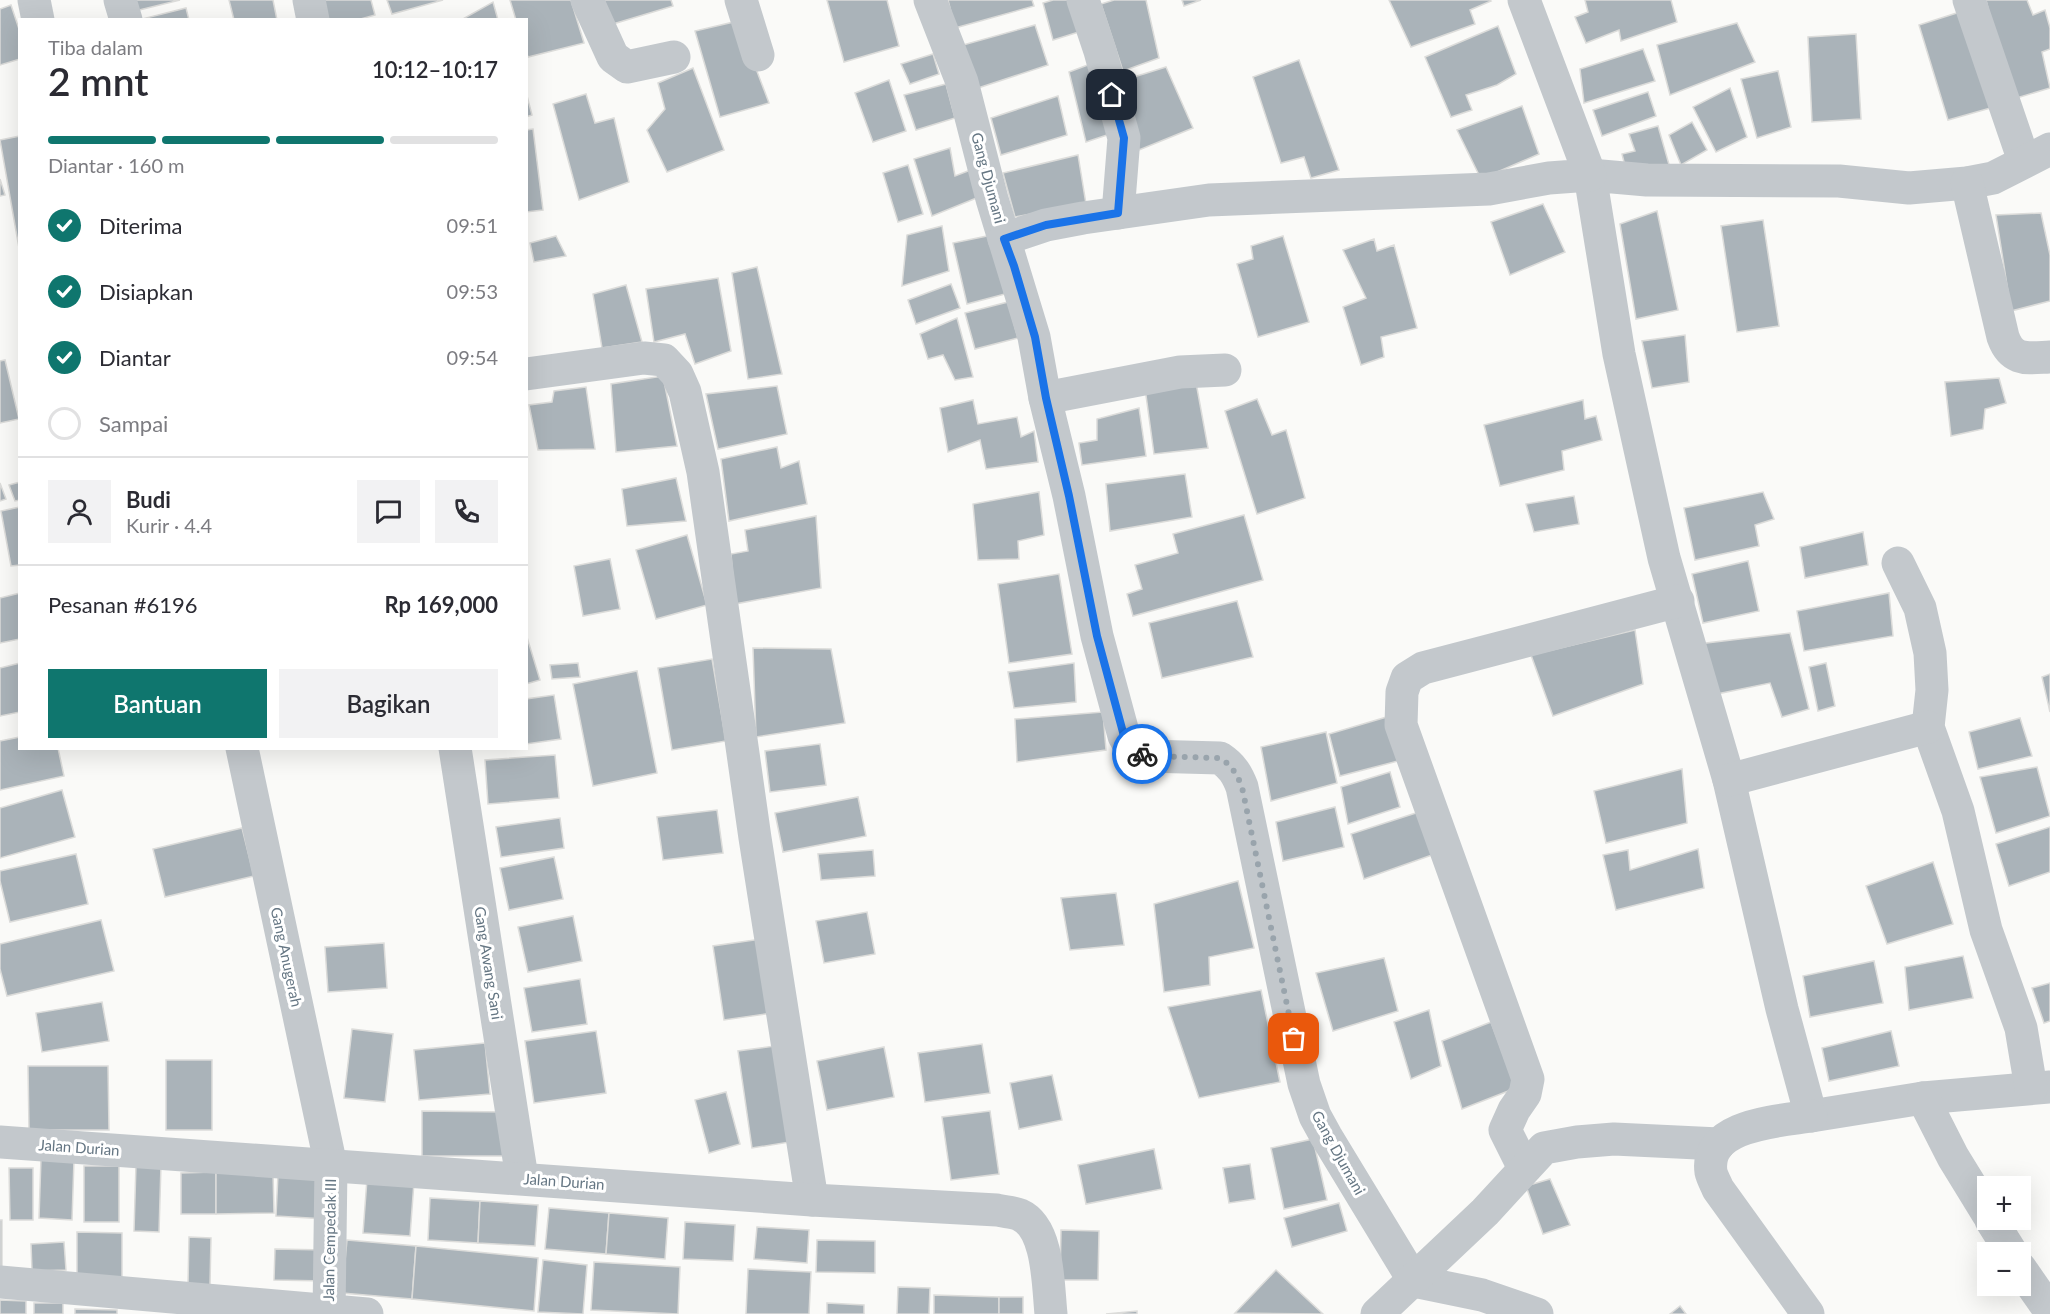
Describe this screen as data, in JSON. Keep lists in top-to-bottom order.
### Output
{
  "streets": {
    "street": [
      "Gang Djumani",
      "Gang Anugerah",
      "Gang Awang Sani",
      "Jalan Durian",
      "Jalan Cempedak III"
    ]
  },
  "crossings": [
    ["Gang Anugerah", "Jalan Durian"],
    ["Gang Anugerah", "Jalan Cempedak III"],
    ["Gang Awang Sani", "Jalan Durian"],
    ["Jalan Durian", "Jalan Cempedak III"]
  ],
  "page": {
    "heading": ["2 mnt", "Tiba dalam", "10:12–10:17"],
    "panel": [
      "Budi",
      "Kurir · 4.4",
      "Pesanan #6196",
      "Rp 169,000"
    ],
    "bar": "Diantar · 160 m",
    "list": [
      ["Diterima", "09:51"],
      ["Disiapkan", "09:53"],
      ["Diantar", "09:54"],
      "Sampai"
    ],
    "buttons": ["Bantuan", "Bagikan"],
    "map_buttons": ["+", "−"]
  }
}
